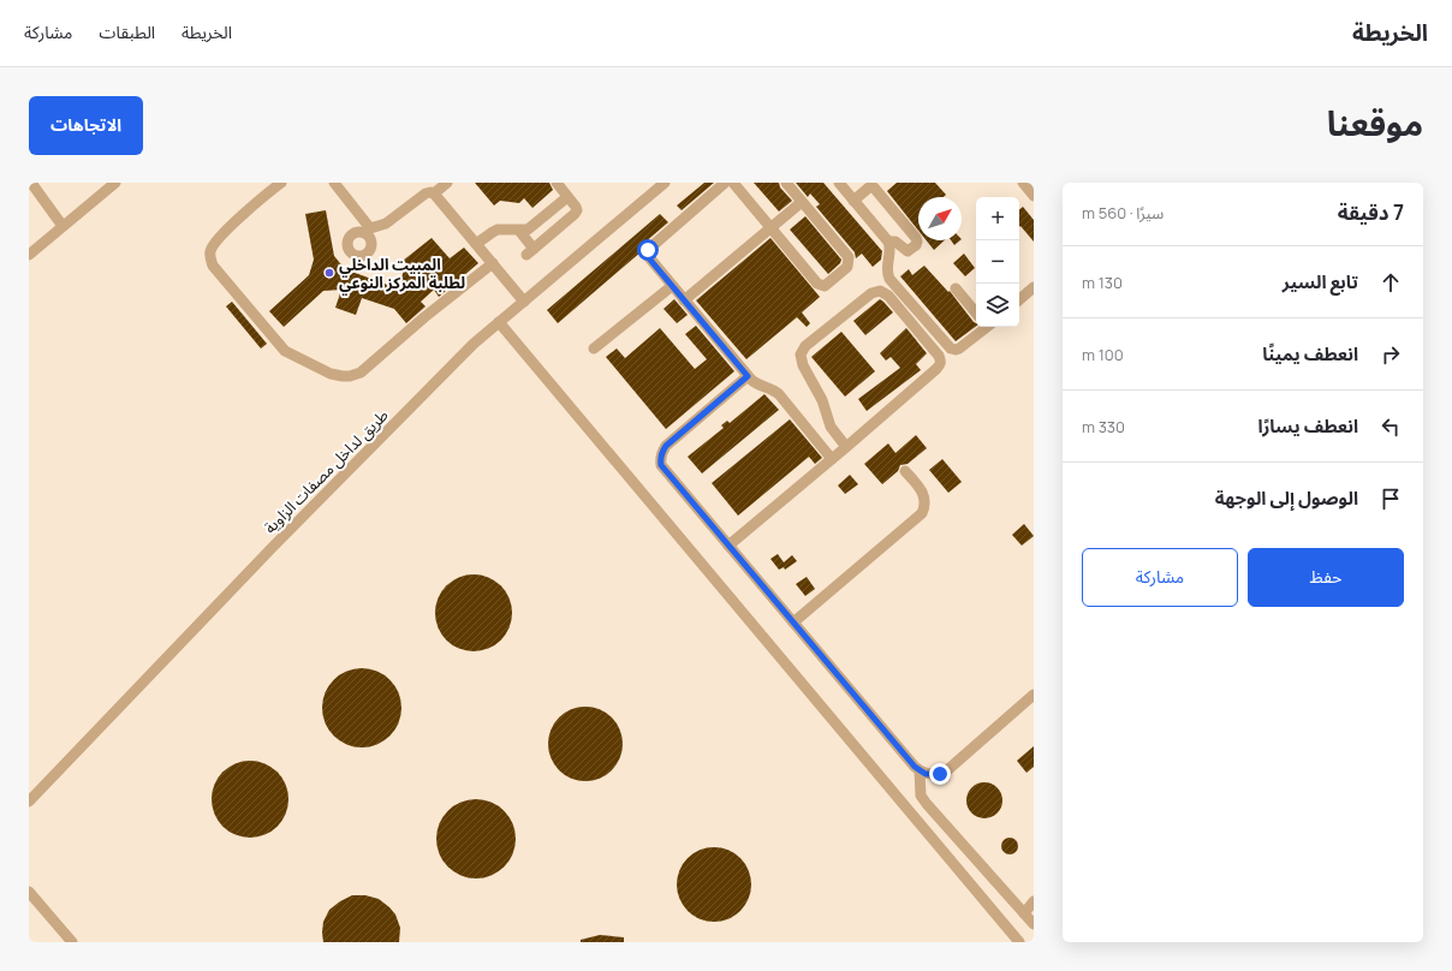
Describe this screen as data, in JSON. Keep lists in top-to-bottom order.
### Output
{
  "streets": {
    "street": ["طريق لداخل مصفات الزاوية"]
  },
  "places": ["المبيت الداخلي لطلبة المركز النوعي"],
  "north": "top right",
  "page": {
    "header": "الخريطة",
    "nav": ["الخريطة", "الطبقات", "مشاركة"],
    "title": "موقعنا",
    "buttons": [
      "الاتجاهات",
      ["حفظ", "مشاركة"]
    ],
    "heading": ["7 دقيقة", "سيرًا · 560 m"],
    "map_buttons": ["+", "−"],
    "list": [
      ["تابع السير", "130 m"],
      ["انعطف يمينًا", "100 m"],
      ["انعطف يسارًا", "330 m"],
      "الوصول إلى الوجهة"
    ]
  }
}
